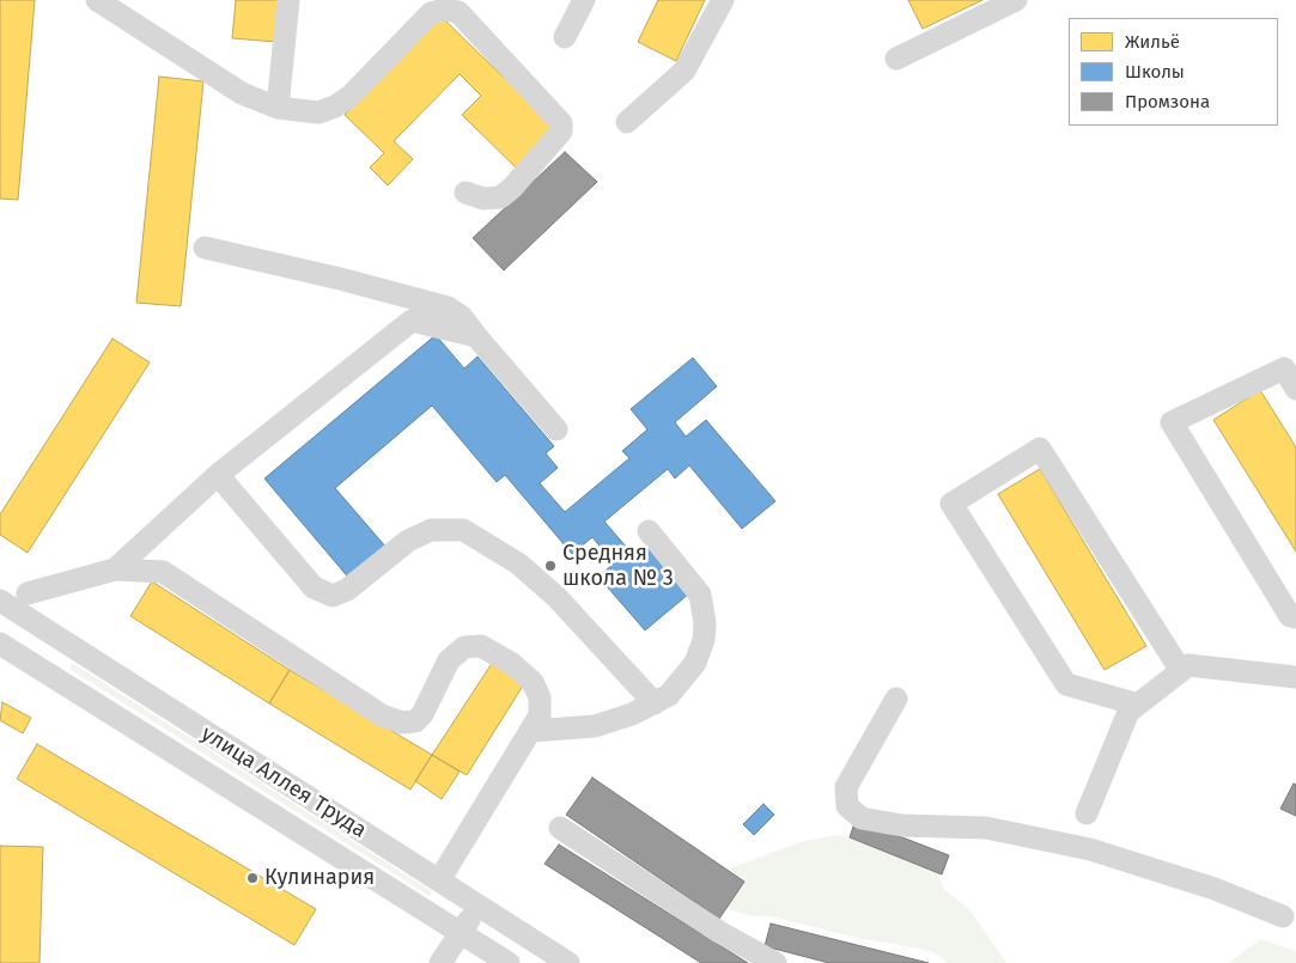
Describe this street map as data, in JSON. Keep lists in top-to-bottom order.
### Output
{
  "streets": {
    "street": ["улица Аллея Труда"]
  },
  "places": ["Средняя школа № 3", "Кулинария"],
  "legend": ["Жильё", "Школы", "Промзона"]
}
